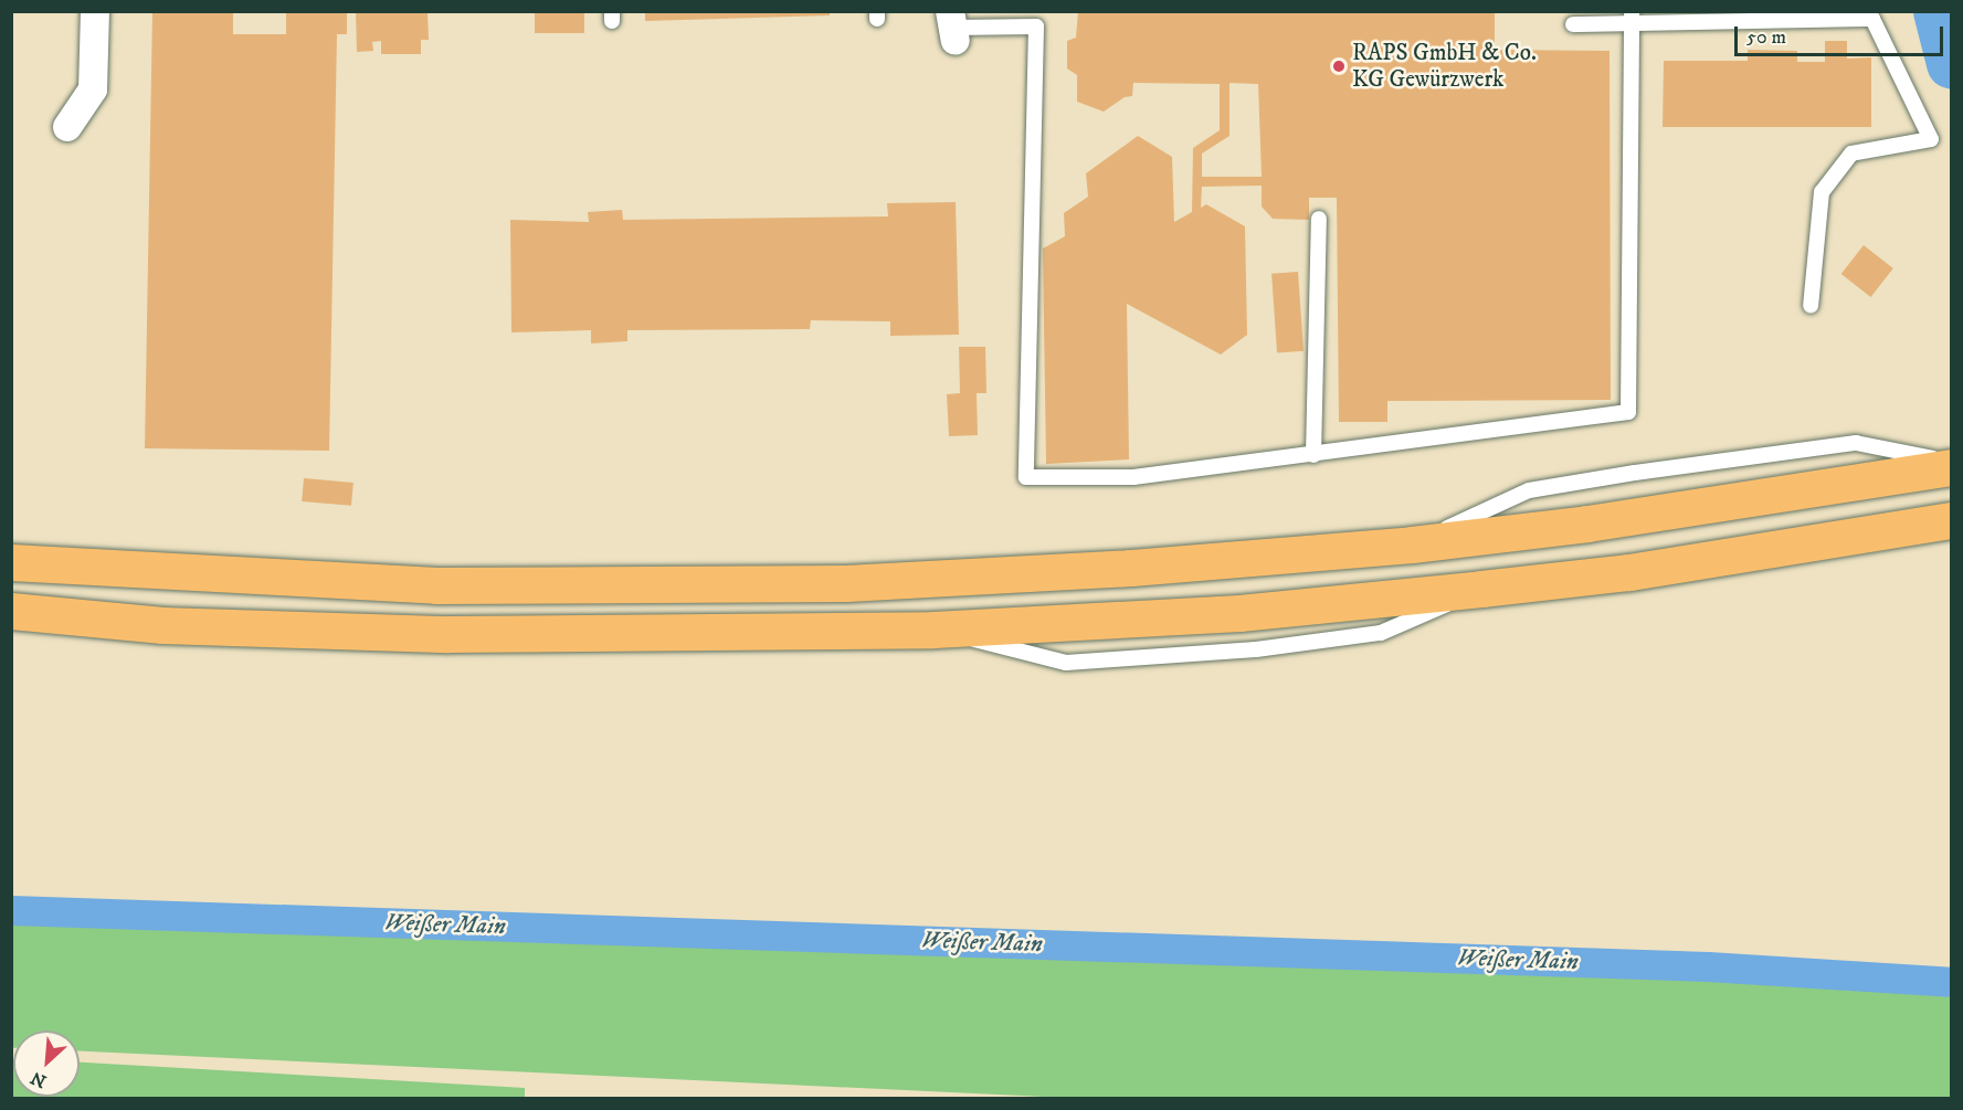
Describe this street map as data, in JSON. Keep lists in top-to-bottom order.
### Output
{
  "water": ["Weißer Main"],
  "places": ["RAPS GmbH & Co. KG Gewürzwerk"],
  "scale_bar": "50 m",
  "north": "bottom left"
}
